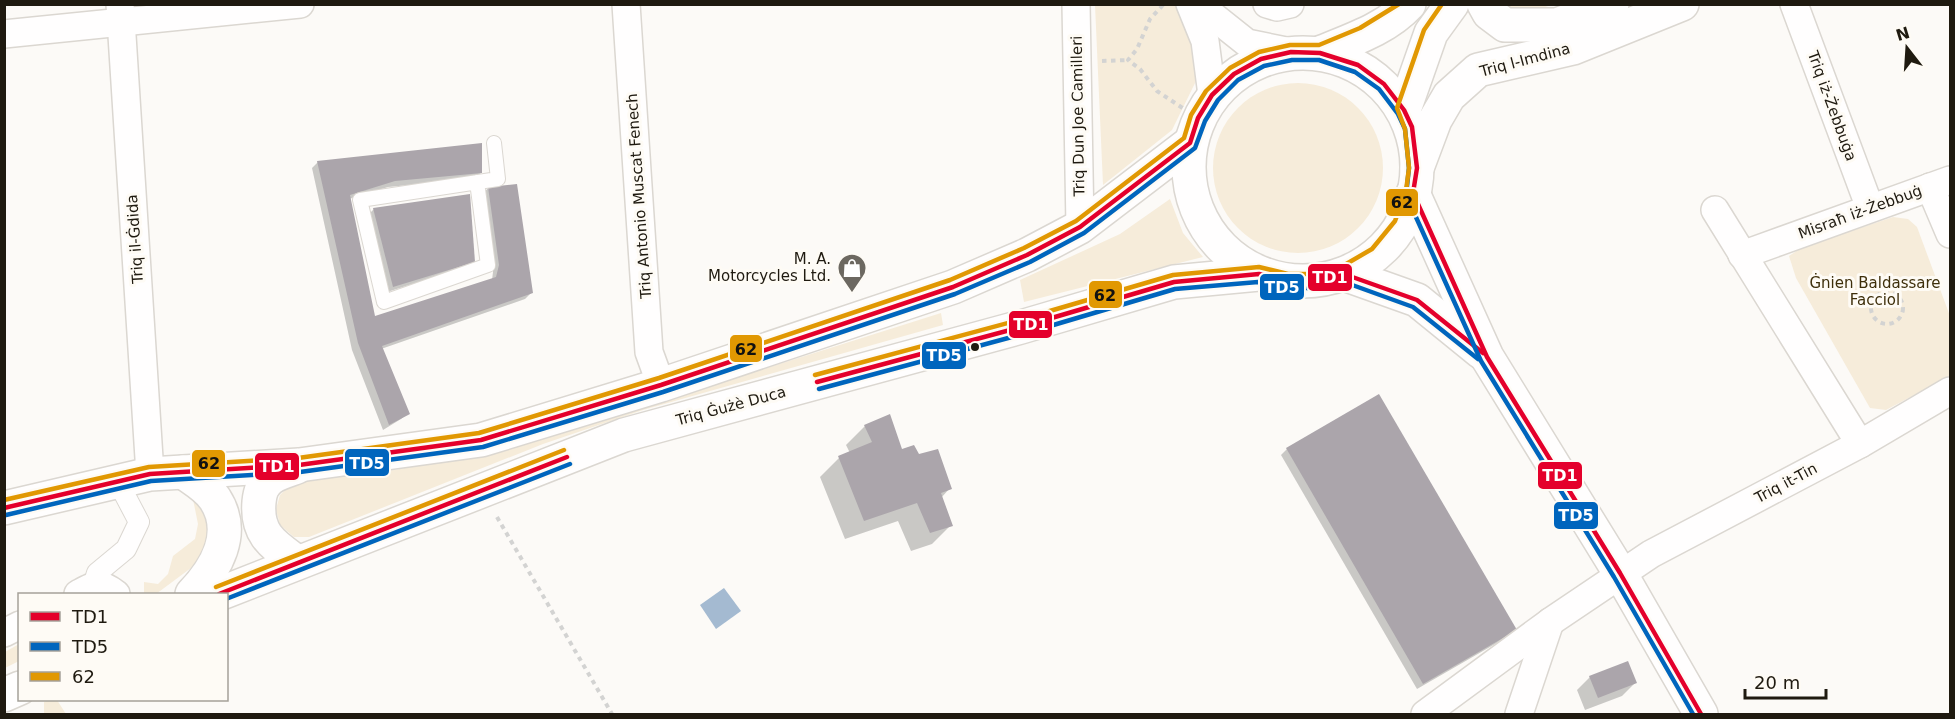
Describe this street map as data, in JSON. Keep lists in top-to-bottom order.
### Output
{
  "streets": {
    "main road": ["Triq l-Imdina", "Triq Ġużè Duca"],
    "street": [
      "Triq iż-Żebbuġa",
      "Triq Dun Joe Camilleri",
      "Triq Antonio Muscat Fenech",
      "Misraħ iż-Żebbuġ",
      "Triq il-Ġdida",
      "Triq it-Tin"
    ]
  },
  "crossings": [
    ["Triq l-Imdina", "Triq Ġużè Duca"],
    ["Triq iż-Żebbuġa", "Misraħ iż-Żebbuġ"]
  ],
  "parks": ["Ġnien Baldassare Facciol"],
  "places": {
    "shop": ["M. A. Motorcycles Ltd."]
  },
  "lines": ["transit line 62", "transit line TD1", "transit line TD5"],
  "legend": ["TD1", "TD5", "62"],
  "scale_bar": "20 m",
  "north": "top"
}
